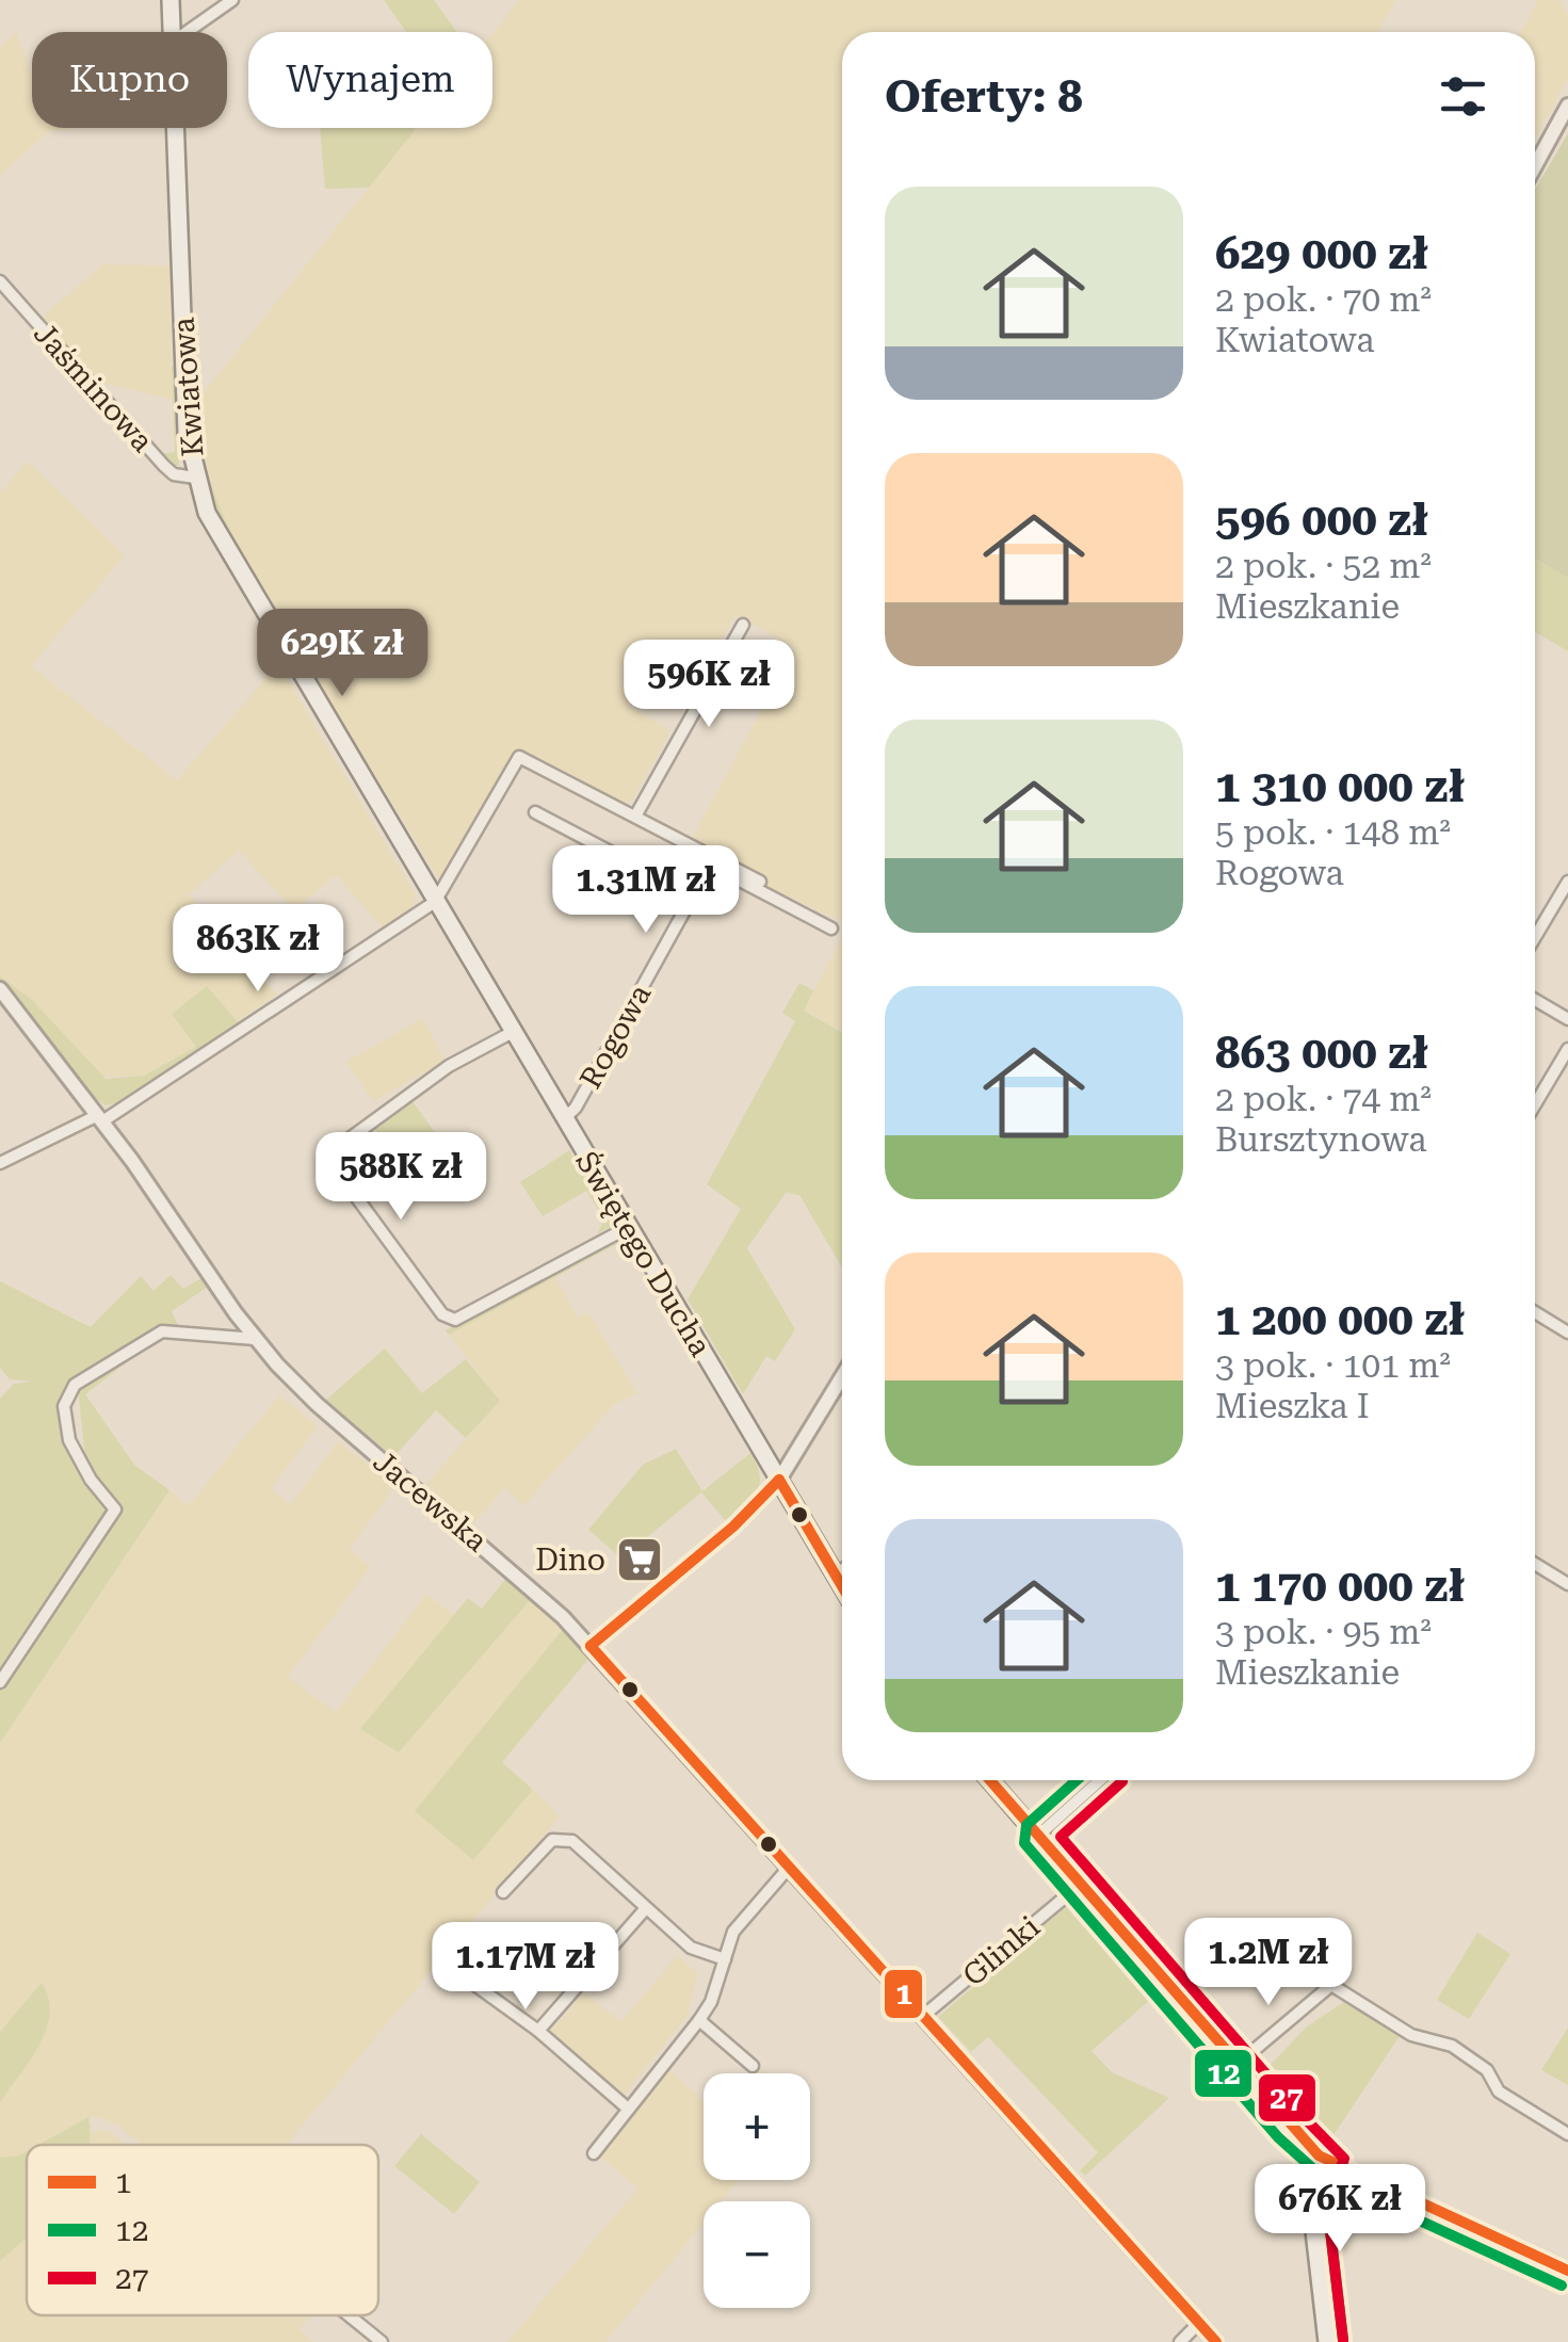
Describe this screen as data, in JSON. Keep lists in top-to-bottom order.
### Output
{
  "streets": {
    "main road": ["Kwiatowa", "Świętego Ducha"],
    "street": [
      "Jaśminowa",
      "Rogowa",
      "Jacewska",
      "Glinki"
    ]
  },
  "crossings": [
    ["Jaśminowa", "Kwiatowa"],
    ["Kwiatowa", "Świętego Ducha"],
    ["Rogowa", "Świętego Ducha"],
    ["Jacewska", "Glinki"]
  ],
  "places": {
    "supermarket": ["Dino"]
  },
  "lines": ["transit line 1", "transit line 12", "transit line 27"],
  "legend": ["1", "12", "27"],
  "page": {
    "chip": ["Kupno", "Wynajem"],
    "heading": "Oferty: 8",
    "list": [
      {
        "name": "629 000 zł",
        "note": "2 pok. · 70 m² · Kwiatowa"
      },
      {
        "name": "596 000 zł",
        "note": "2 pok. · 52 m² · Mieszkanie"
      },
      {
        "name": "1 310 000 zł",
        "note": "5 pok. · 148 m² · Rogowa"
      },
      {
        "name": "863 000 zł",
        "note": "2 pok. · 74 m² · Bursztynowa"
      },
      {
        "name": "1 200 000 zł",
        "note": "3 pok. · 101 m² · Mieszka I"
      },
      {
        "name": "1 170 000 zł",
        "note": "3 pok. · 95 m² · Mieszkanie"
      }
    ],
    "price": [
      "629K zł",
      "596K zł",
      "1.31M zł",
      "863K zł",
      "588K zł",
      "1.2M zł",
      "1.17M zł",
      "676K zł"
    ],
    "map_buttons": ["+", "−"]
  }
}
